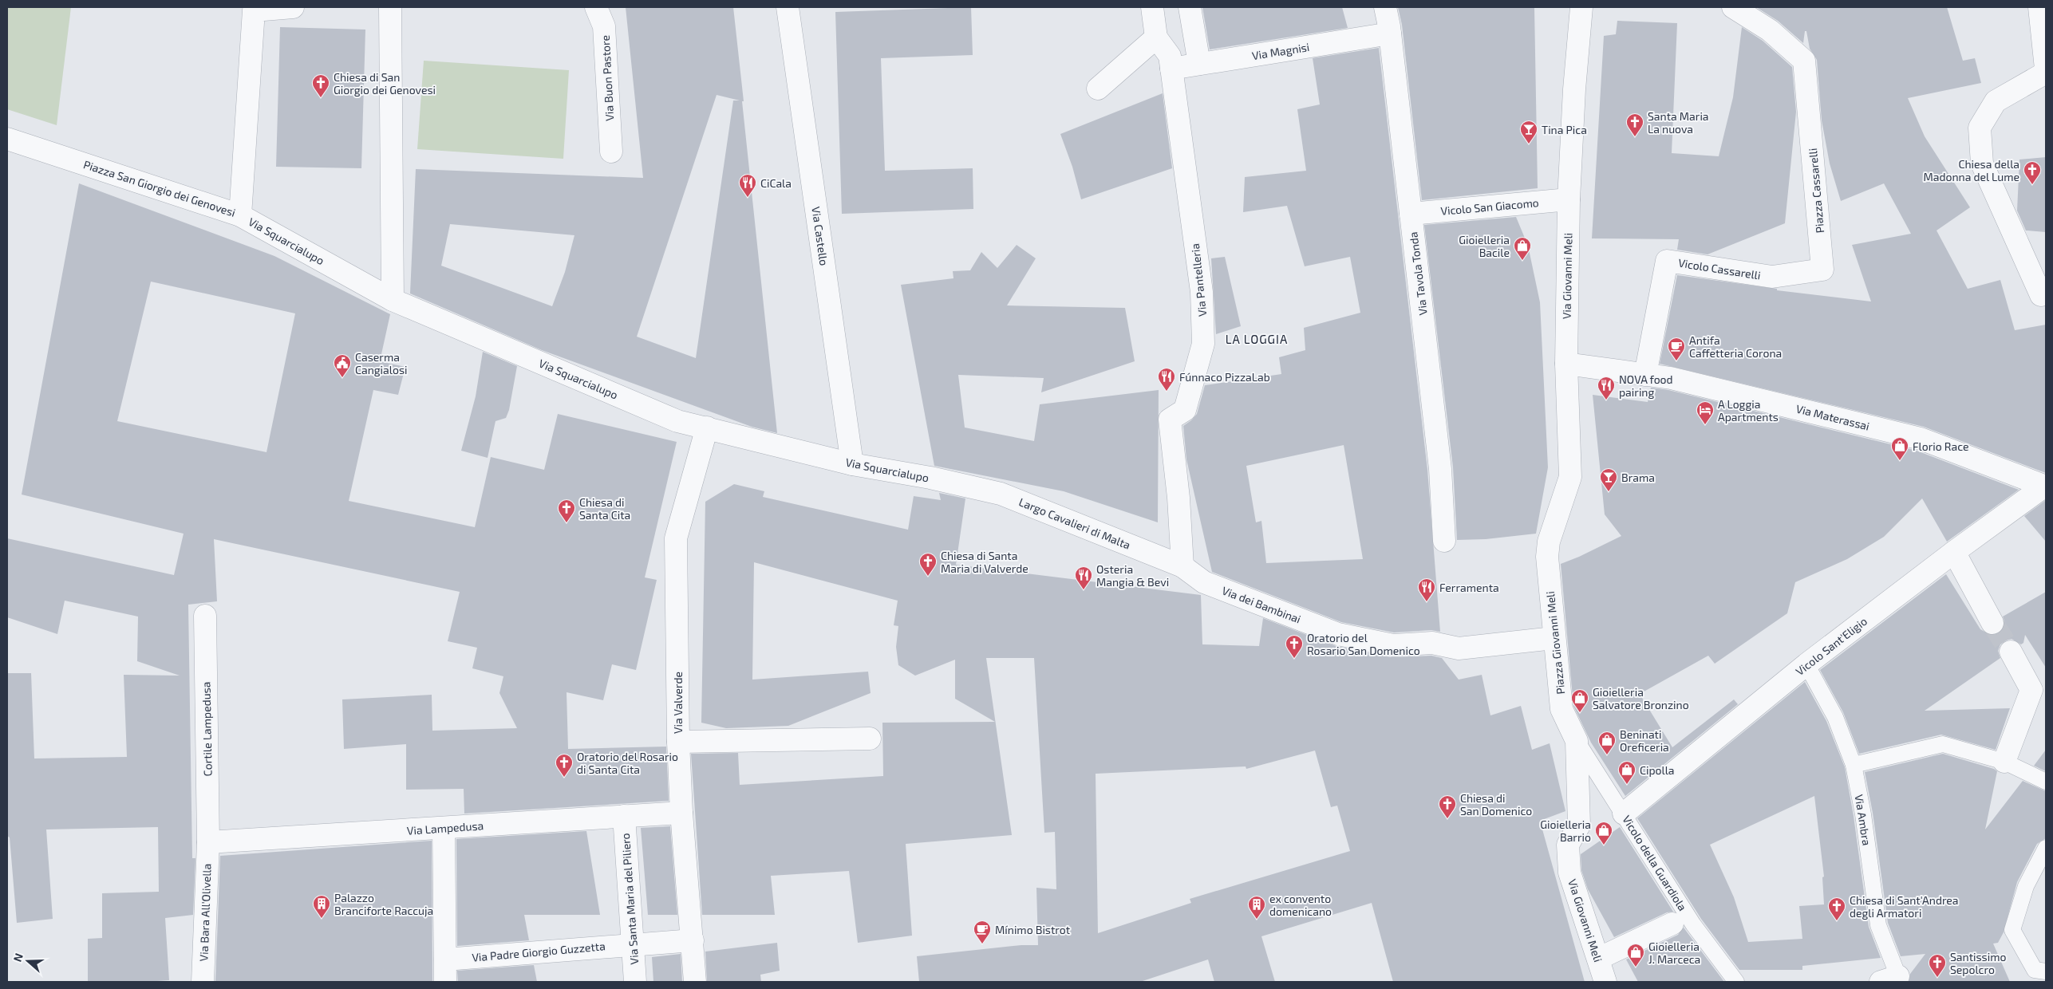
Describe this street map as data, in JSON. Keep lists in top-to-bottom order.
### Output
{
  "streets": {
    "street": [
      "Via Magnisi",
      "Via Buon Pastore",
      "Piazza San Giorgio dei Genovesi",
      "Piazza Cassarelli",
      "Vicolo San Giacomo",
      "Via Castello",
      "Via Squarcialupo",
      "Vicolo Cassarelli",
      "Via Tavola Tonda",
      "Via Giovanni Meli",
      "Via Pantelleria",
      "Via Materassai",
      "Largo Cavalieri di Malta",
      "Via dei Bambinai",
      "Piazza Giovanni Meli",
      "Vicolo Sant'Eligio",
      "Via Valverde",
      "Cortile Lampedusa",
      "Via Lampedusa",
      "Via Santa Maria del Piliero",
      "Via Bara All'Olivella",
      "Via Padre Giorgio Guzzetta"
    ],
    "lane": ["Via Ambra", "Vicolo della Guardiola"]
  },
  "crossings": [
    ["Via Magnisi", "Via Tavola Tonda"],
    ["Via Magnisi", "Via Pantelleria"],
    ["Piazza San Giorgio dei Genovesi", "Via Squarcialupo"],
    ["Piazza Cassarelli", "Vicolo Cassarelli"],
    ["Vicolo San Giacomo", "Via Tavola Tonda"],
    ["Vicolo San Giacomo", "Via Giovanni Meli"],
    ["Via Castello", "Via Squarcialupo"],
    ["Via Squarcialupo", "Largo Cavalieri di Malta"],
    ["Via Squarcialupo", "Via Valverde"],
    ["Vicolo Cassarelli", "Via Materassai"],
    ["Via Giovanni Meli", "Via Materassai"],
    ["Via Giovanni Meli", "Piazza Giovanni Meli"],
    ["Via Giovanni Meli", "Vicolo della Guardiola"],
    ["Via Pantelleria", "Largo Cavalieri di Malta"],
    ["Via Materassai", "Vicolo Sant'Eligio"],
    ["Largo Cavalieri di Malta", "Via dei Bambinai"],
    ["Via dei Bambinai", "Piazza Giovanni Meli"],
    ["Piazza Giovanni Meli", "Vicolo della Guardiola"],
    ["Vicolo Sant'Eligio", "Via Ambra"],
    ["Vicolo Sant'Eligio", "Vicolo della Guardiola"],
    ["Via Valverde", "Via Lampedusa"],
    ["Via Valverde", "Via Padre Giorgio Guzzetta"],
    ["Cortile Lampedusa", "Via Lampedusa"],
    ["Cortile Lampedusa", "Via Bara All'Olivella"],
    ["Via Lampedusa", "Via Santa Maria del Piliero"],
    ["Via Lampedusa", "Via Bara All'Olivella"],
    ["Via Santa Maria del Piliero", "Via Padre Giorgio Guzzetta"]
  ],
  "districts": ["LA LOGGIA"],
  "places": {
    "church": [
      "Chiesa di San Giorgio dei Genovesi",
      "Santa Maria La nuova",
      "Chiesa della Madonna del Lume",
      "Chiesa di Santa Cita",
      "Chiesa di Santa Maria di Valverde",
      "Oratorio del Rosario San Domenico",
      "Oratorio del Rosario di Santa Cita",
      "Chiesa di San Domenico",
      "Chiesa di Sant'Andrea degli Armatori",
      "Santissimo Sepolcro"
    ],
    "bar": ["Tina Pica", "Brama"],
    "restaurant": [
      "CiCala",
      "Fúnnaco PizzaLab",
      "NOVA food pairing",
      "Osteria Mangia & Bevi",
      "Ferramenta"
    ],
    "shop": [
      "Gioielleria Bacile",
      "Florio Race",
      "Gioielleria Salvatore Bronzino",
      "Beninati Oreficeria",
      "Cipolla",
      "Gioielleria Barrio",
      "Gioielleria J. Marceca"
    ],
    "cafe": ["Antifa Caffetteria Corona", "Mínimo Bistrot"],
    "public building": ["Caserma Cangialosi"],
    "hotel": ["A Loggia Apartments"],
    "building": ["Palazzo Branciforte Raccuja", "ex convento domenicano"]
  },
  "north": "left"
}
